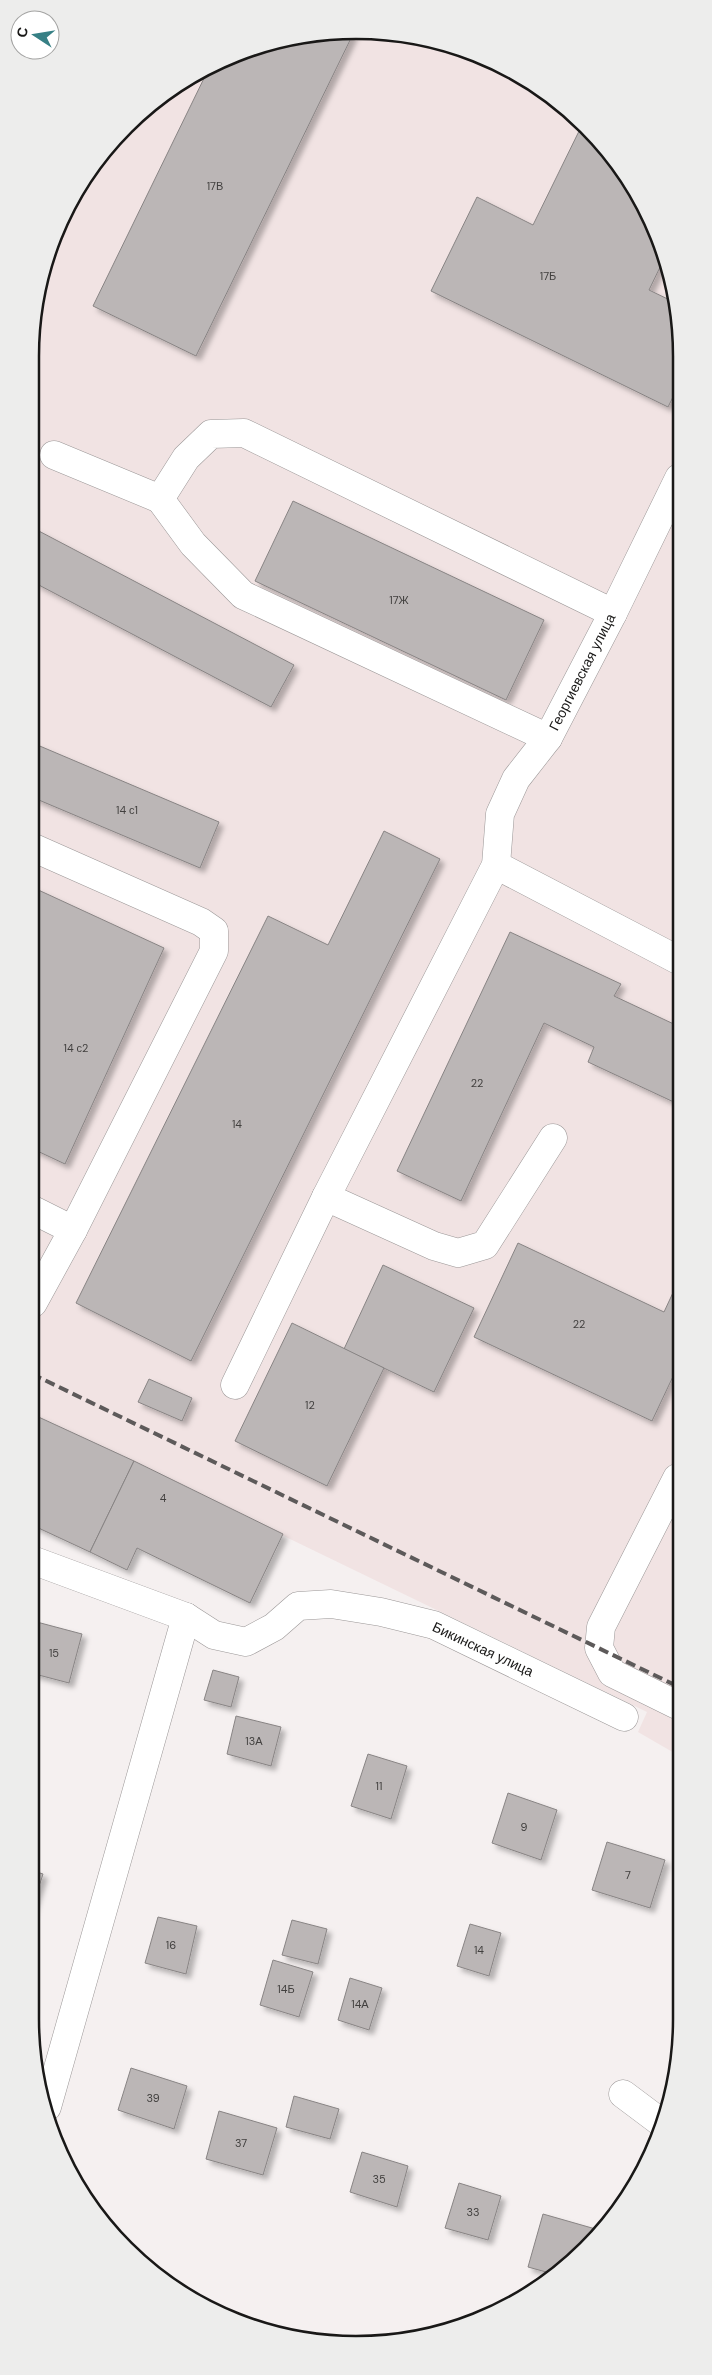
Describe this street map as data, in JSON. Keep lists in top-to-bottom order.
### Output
{
  "streets": {
    "street": ["Георгиевская улица", "Бикинская улица"]
  },
  "house_numbers": [
    "17В",
    "17Б",
    "17Ж",
    "14 с1",
    "14 с2",
    "22",
    "14",
    "22",
    "12",
    "4",
    "15",
    "13А",
    "11",
    "9",
    "7",
    "16",
    "14",
    "14Б",
    "14А",
    "39",
    "37",
    "35",
    "33"
  ],
  "north": "left"
}
